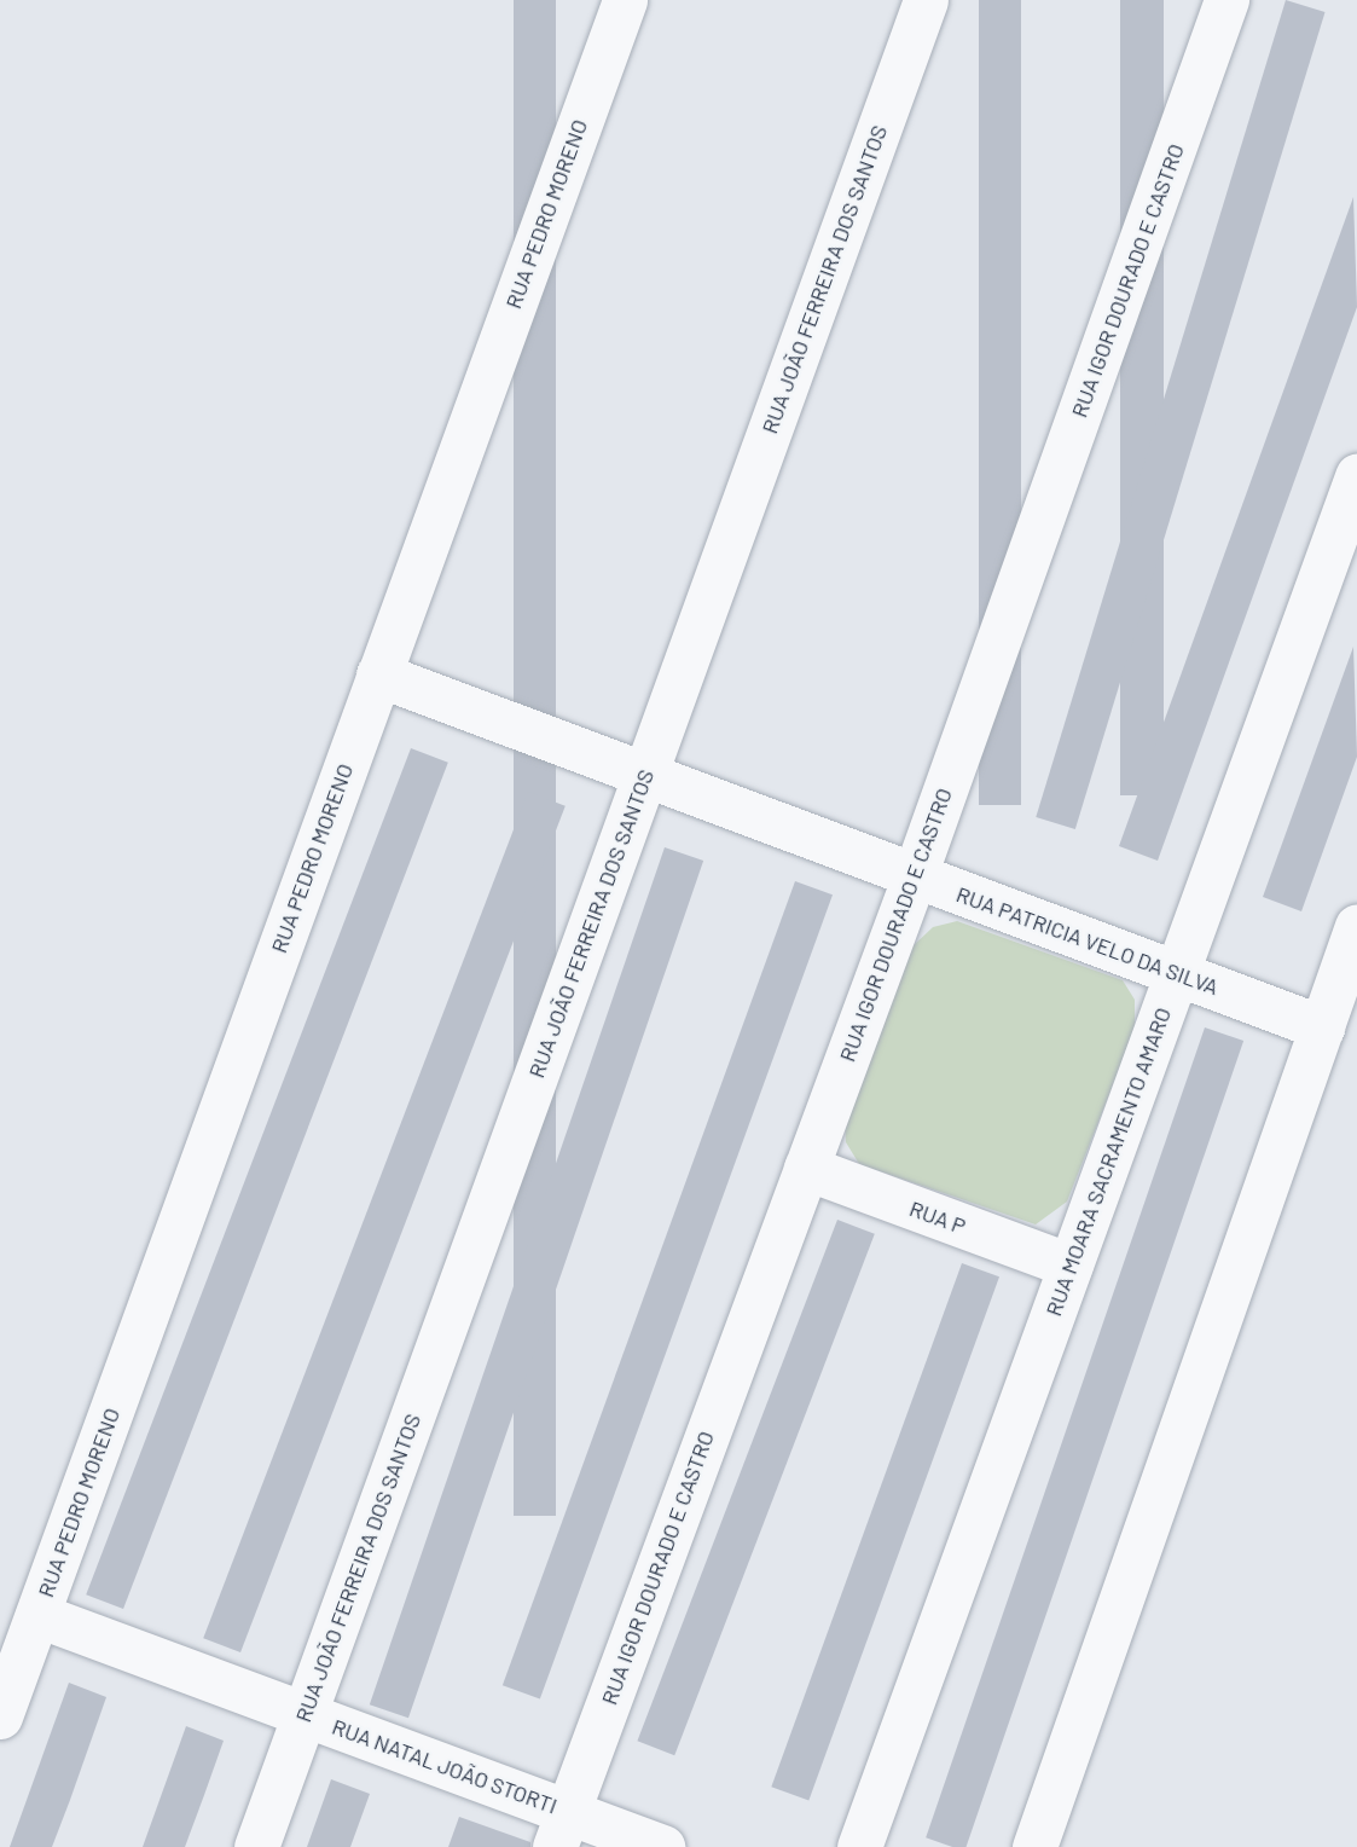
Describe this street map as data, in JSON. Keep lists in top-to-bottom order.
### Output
{
  "streets": {
    "street": [
      "RUA PEDRO MORENO",
      "RUA JOÃO FERREIRA DOS SANTOS",
      "RUA IGOR DOURADO E CASTRO",
      "RUA PATRICIA VELO DA SILVA",
      "RUA MOARA SACRAMENTO AMARO",
      "RUA P",
      "RUA NATAL JOÃO STORTI"
    ]
  },
  "crossings": [
    ["RUA PEDRO MORENO", "RUA PATRICIA VELO DA SILVA"],
    ["RUA PEDRO MORENO", "RUA NATAL JOÃO STORTI"],
    ["RUA JOÃO FERREIRA DOS SANTOS", "RUA PATRICIA VELO DA SILVA"],
    ["RUA JOÃO FERREIRA DOS SANTOS", "RUA NATAL JOÃO STORTI"],
    ["RUA IGOR DOURADO E CASTRO", "RUA PATRICIA VELO DA SILVA"],
    ["RUA IGOR DOURADO E CASTRO", "RUA P"],
    ["RUA IGOR DOURADO E CASTRO", "RUA NATAL JOÃO STORTI"],
    ["RUA PATRICIA VELO DA SILVA", "RUA MOARA SACRAMENTO AMARO"],
    ["RUA MOARA SACRAMENTO AMARO", "RUA P"]
  ]
}
